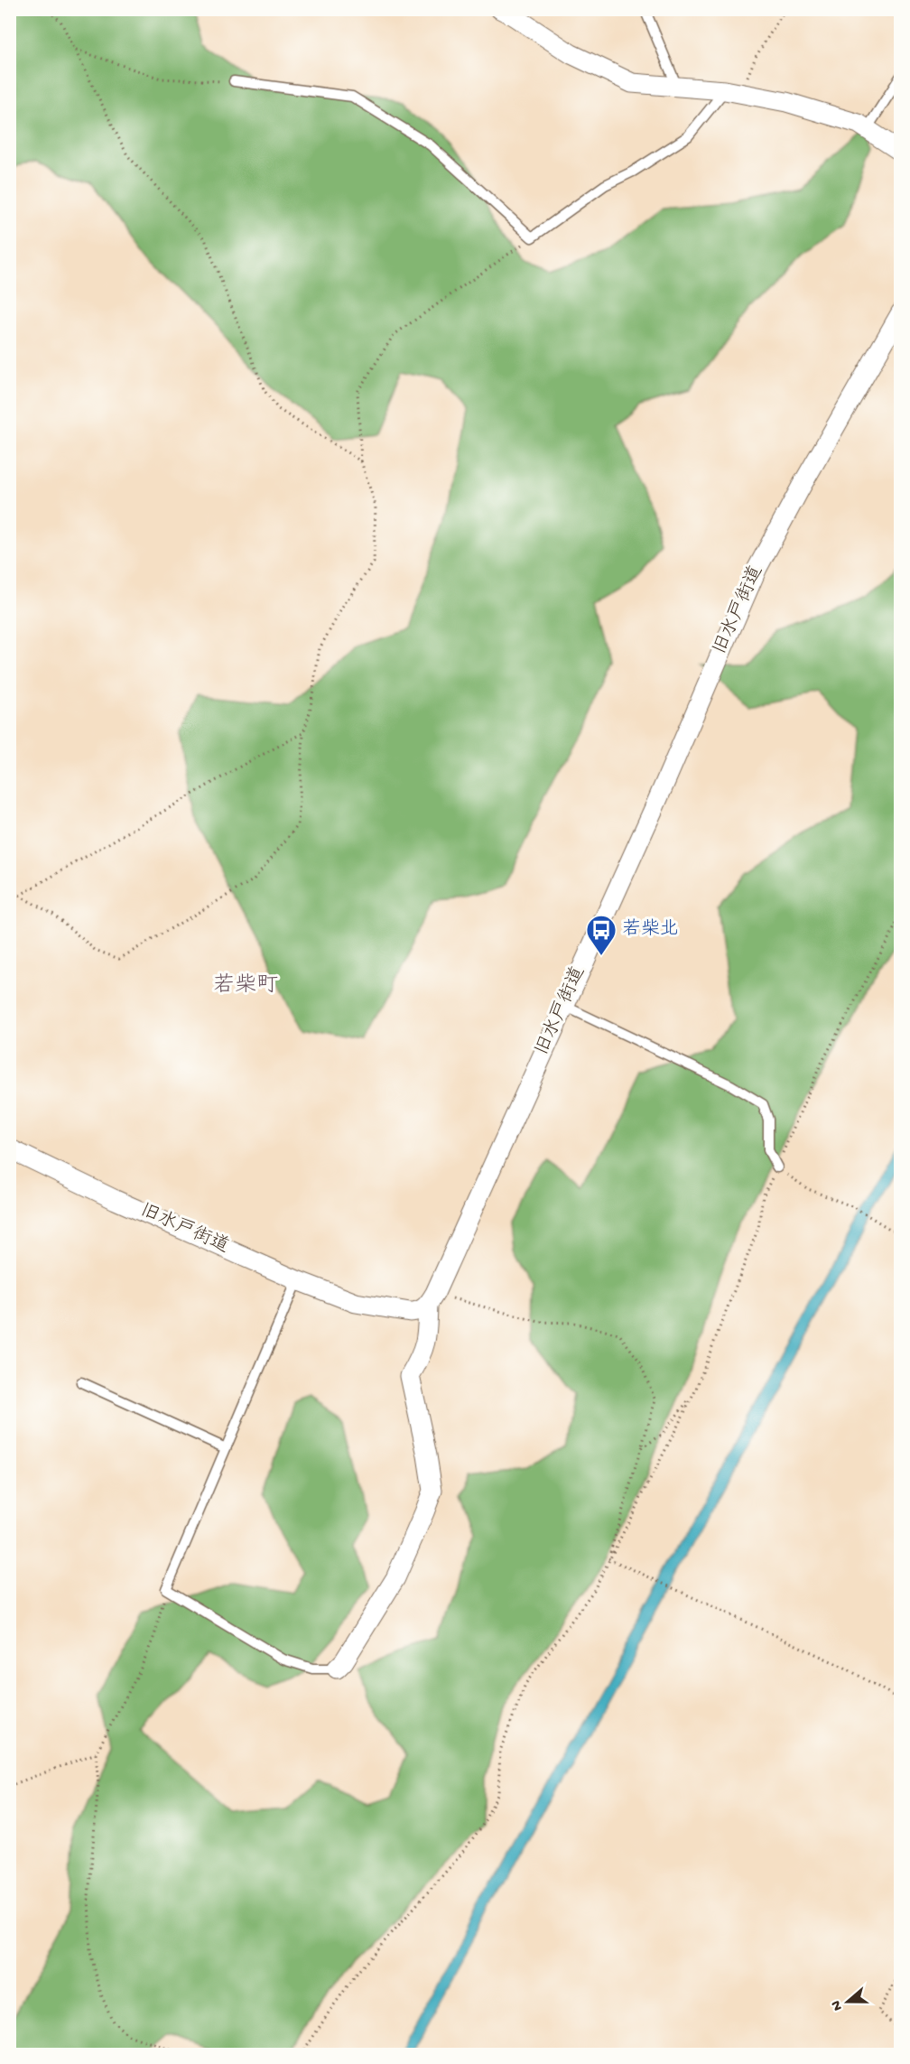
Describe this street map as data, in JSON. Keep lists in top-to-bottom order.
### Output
{
  "streets": {
    "street": ["旧水戸街道"]
  },
  "districts": ["若柴町"],
  "places": {
    "bus stop": ["若柴北"]
  },
  "north": "left"
}
